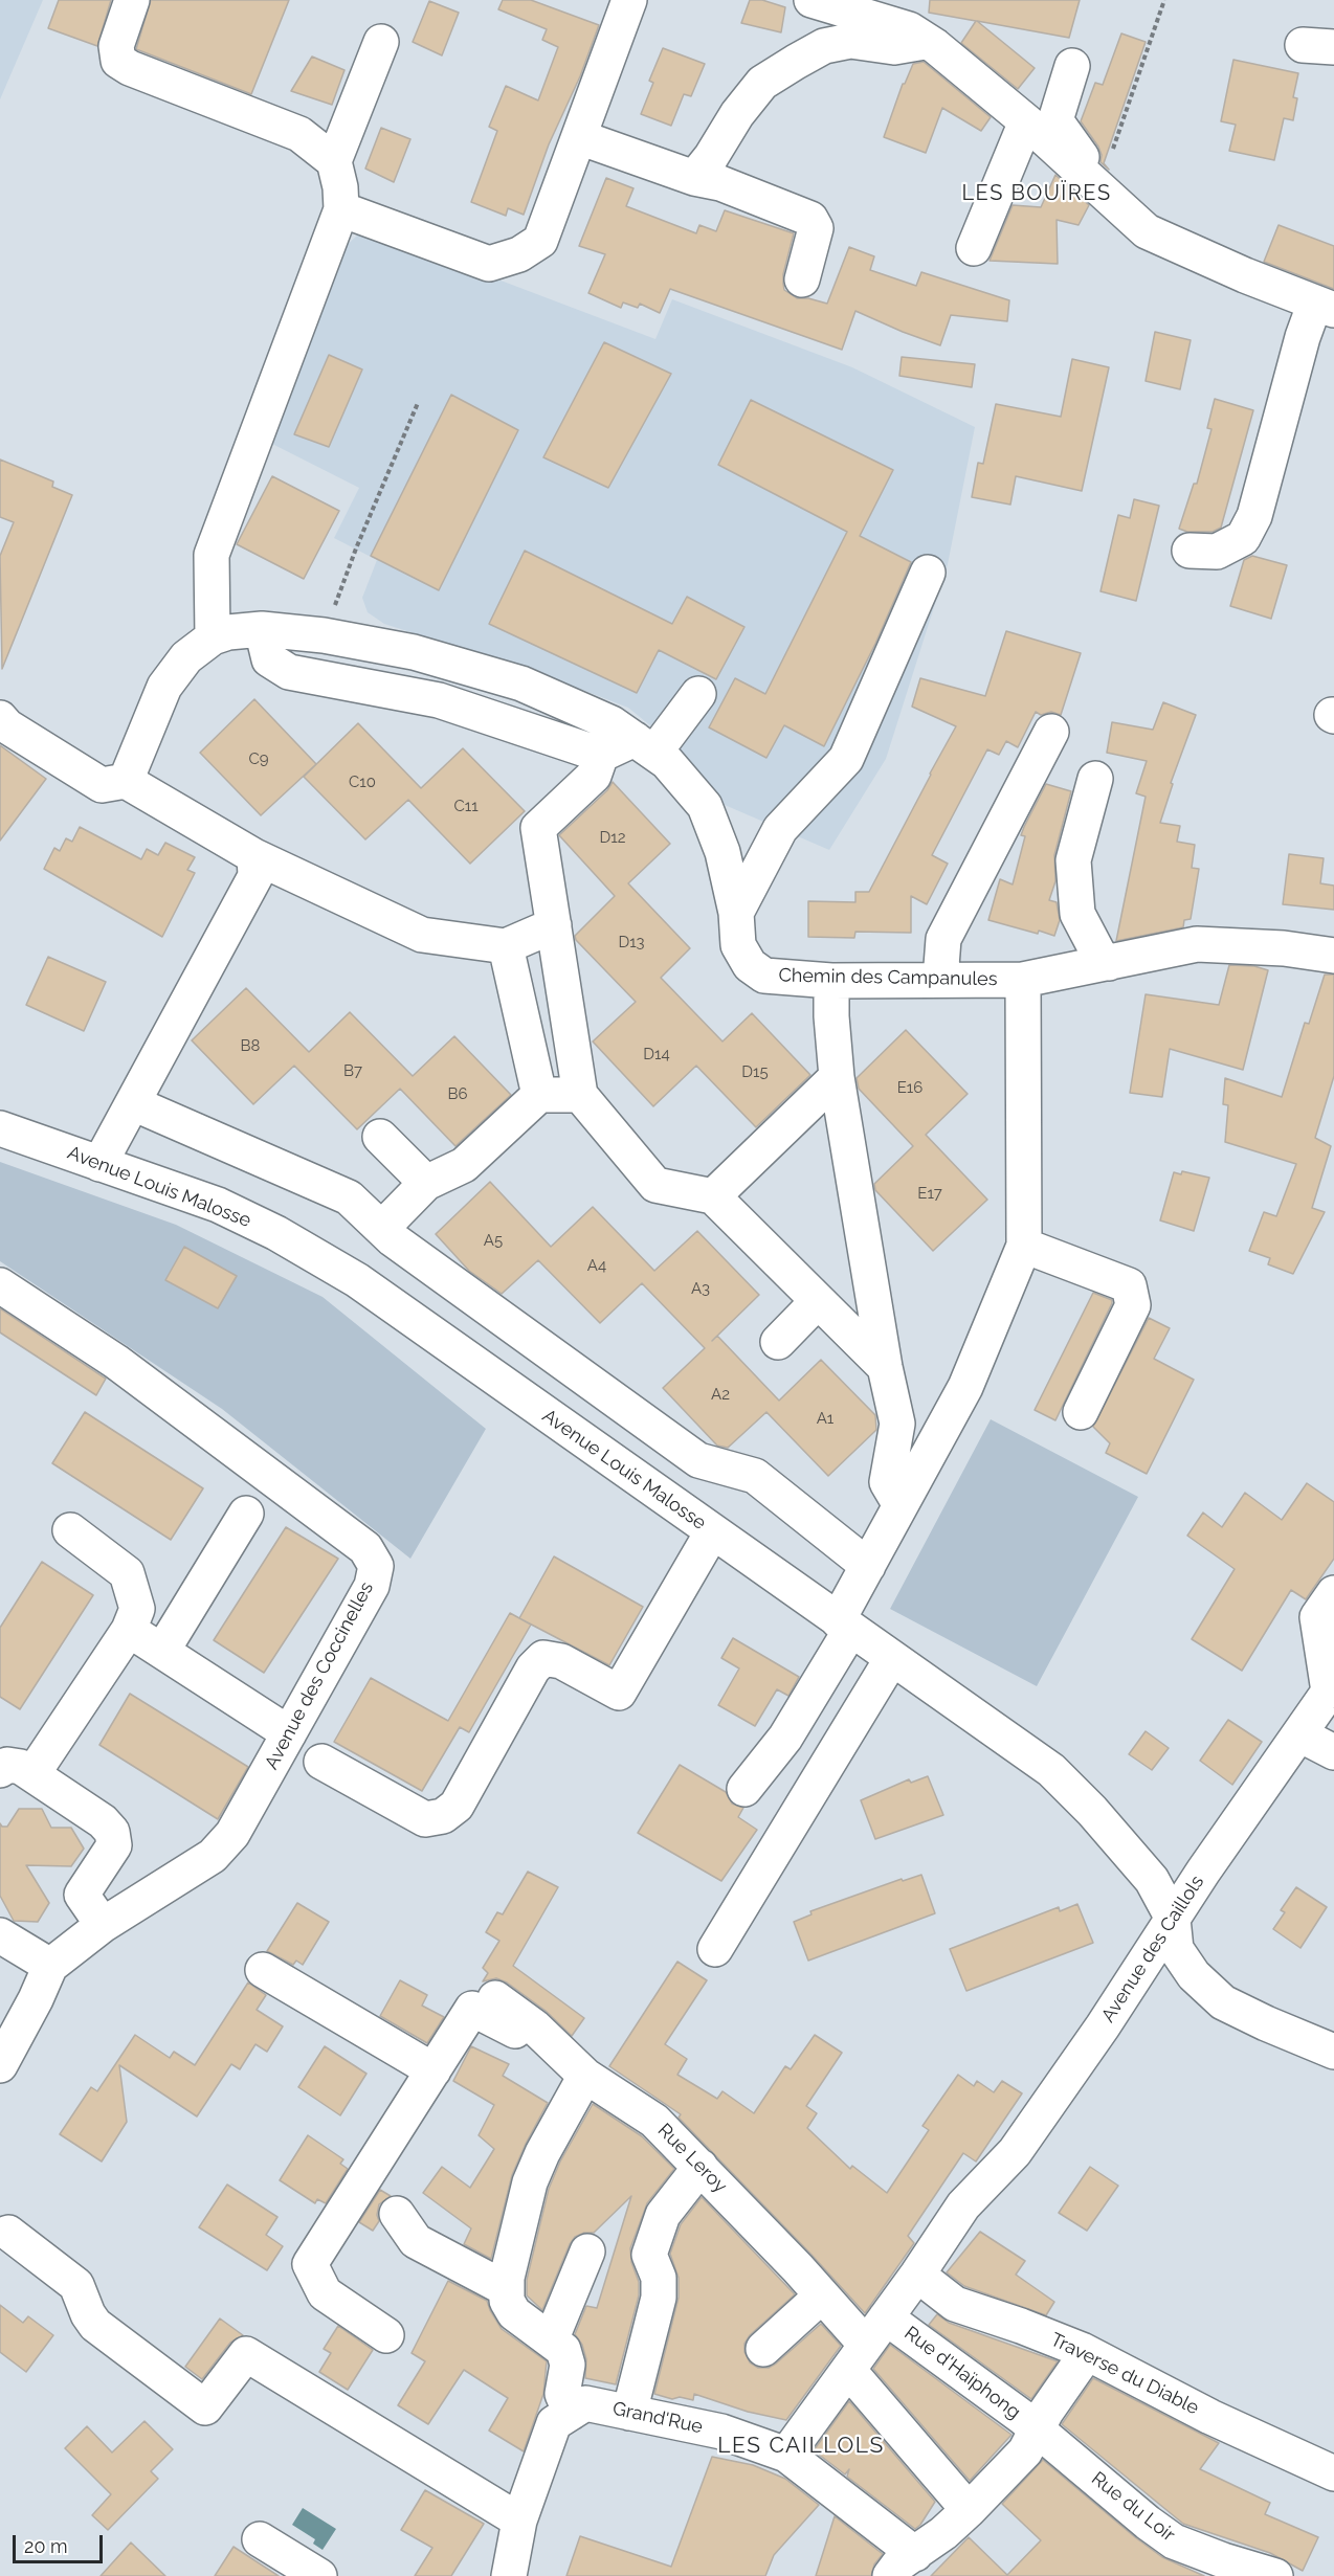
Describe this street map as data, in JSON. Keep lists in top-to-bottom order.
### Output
{
  "streets": {
    "street": [
      "Chemin des Campanules",
      "Avenue Louis Malosse",
      "Avenue des Coccinelles",
      "Avenue des Caillols",
      "Rue Leroy",
      "Rue d'Haïphong",
      "Traverse du Diable",
      "Grand'Rue",
      "Rue du Loir"
    ]
  },
  "crossings": [
    ["Avenue Louis Malosse", "Avenue des Caillols"],
    ["Avenue des Caillols", "Traverse du Diable"],
    ["Rue d'Haïphong", "Rue du Loir"]
  ],
  "districts": ["LES BOUÏRES", "LES CAILLOLS"],
  "house_numbers": [
    "C9",
    "C10",
    "C11",
    "D12",
    "D13",
    "B8",
    "D14",
    "B7",
    "D15",
    "E16",
    "B6",
    "E17",
    "A5",
    "A4",
    "A3",
    "A2",
    "A1"
  ],
  "scale_bar": "20 m"
}
